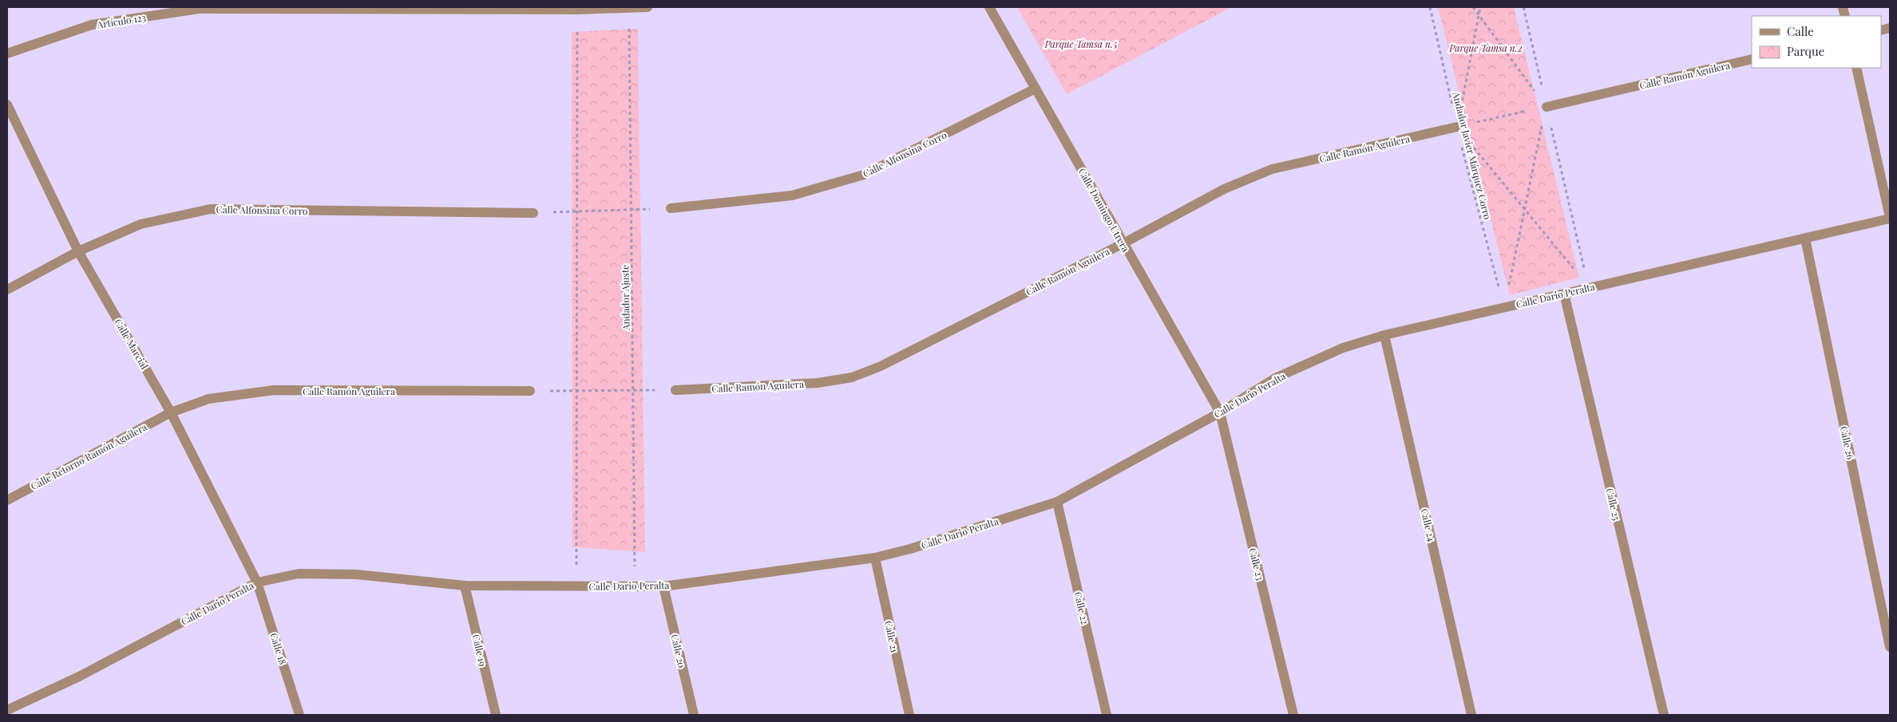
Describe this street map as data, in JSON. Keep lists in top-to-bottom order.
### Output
{
  "streets": {
    "street": [
      "Artículo 123",
      "Calle Ramón Aguilera",
      "Calle Alfonsina Corro",
      "Calle Domingo Utrera",
      "Calle Dario Peralta",
      "Calle Marcial",
      "Calle 26",
      "Calle Retorno Ramón Aguilera",
      "Calle 25",
      "Calle 24",
      "Calle 23",
      "Calle 22",
      "Calle 21",
      "Calle 18",
      "Calle 19",
      "Calle 20"
    ],
    "path": ["Andador Javier Márquez Corro", "Andador Ajuste"]
  },
  "crossings": [
    ["Artículo 123", "Andador Ajuste"],
    ["Calle Ramón Aguilera", "Andador Javier Márquez Corro"],
    ["Calle Ramón Aguilera", "Calle Domingo Utrera"],
    ["Calle Ramón Aguilera", "Calle Marcial"],
    ["Calle Ramón Aguilera", "Calle Retorno Ramón Aguilera"],
    ["Calle Alfonsina Corro", "Calle Domingo Utrera"],
    ["Calle Alfonsina Corro", "Calle Marcial"],
    ["Andador Javier Márquez Corro", "Calle Dario Peralta"],
    ["Calle Domingo Utrera", "Calle Dario Peralta"],
    ["Calle Domingo Utrera", "Calle 23"],
    ["Calle Dario Peralta", "Andador Ajuste"],
    ["Calle Dario Peralta", "Calle Marcial"],
    ["Calle Dario Peralta", "Calle 26"],
    ["Calle Dario Peralta", "Calle 25"],
    ["Calle Dario Peralta", "Calle 24"],
    ["Calle Dario Peralta", "Calle 23"],
    ["Calle Dario Peralta", "Calle 22"],
    ["Calle Dario Peralta", "Calle 21"],
    ["Calle Dario Peralta", "Calle 18"],
    ["Calle Dario Peralta", "Calle 19"],
    ["Calle Dario Peralta", "Calle 20"],
    ["Calle Marcial", "Calle Retorno Ramón Aguilera"],
    ["Calle Marcial", "Calle 18"]
  ],
  "parks": ["Parque Tamsa n.5", "Parque Tamsa n.2"],
  "legend": ["Calle", "Parque"]
}
